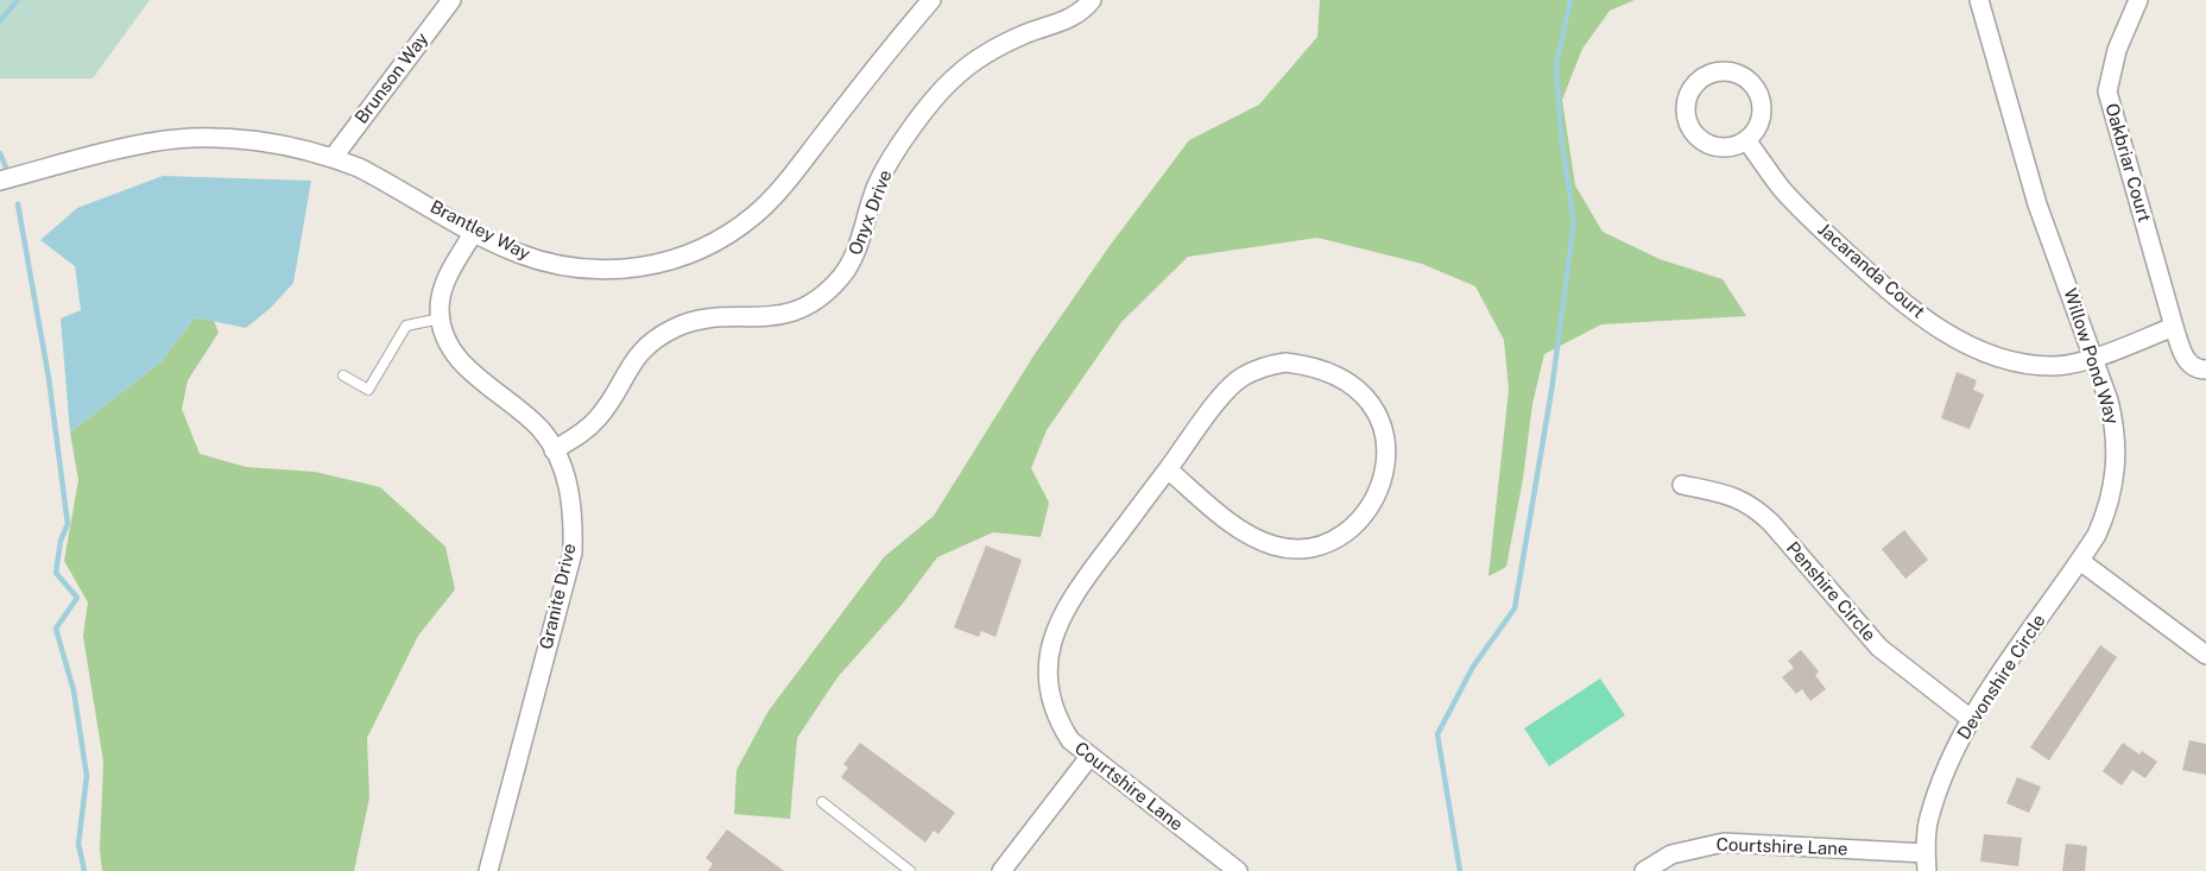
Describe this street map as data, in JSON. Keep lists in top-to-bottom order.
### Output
{
  "streets": {
    "street": [
      "Brunson Way",
      "Oakbriar Court",
      "Onyx Drive",
      "Brantley Way",
      "Jacaranda Court",
      "Willow Pond Way",
      "Penshire Circle",
      "Granite Drive",
      "Devonshire Circle",
      "Courtshire Lane"
    ]
  },
  "crossings": [
    ["Brunson Way", "Brantley Way"],
    ["Onyx Drive", "Granite Drive"],
    ["Brantley Way", "Granite Drive"],
    ["Jacaranda Court", "Willow Pond Way"],
    ["Willow Pond Way", "Devonshire Circle"],
    ["Penshire Circle", "Devonshire Circle"],
    ["Devonshire Circle", "Courtshire Lane"]
  ]
}
